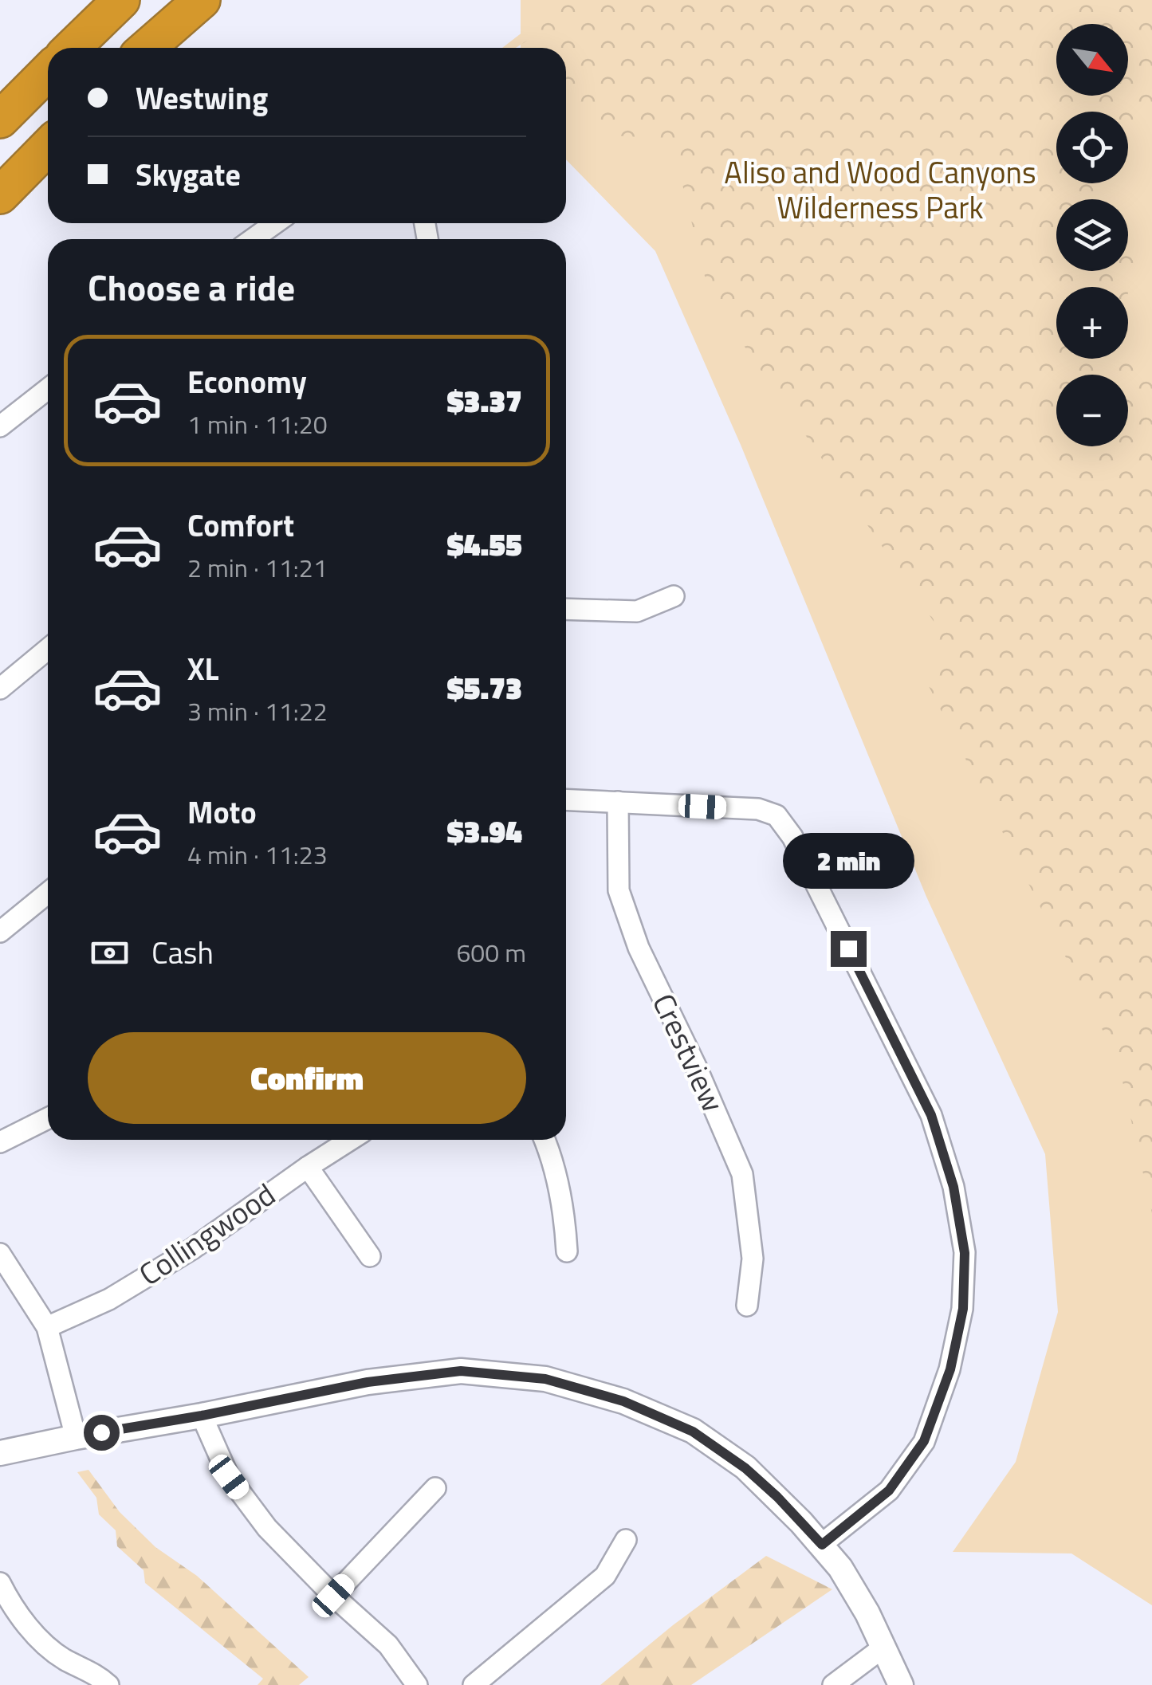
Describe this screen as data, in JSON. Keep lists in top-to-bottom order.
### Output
{
  "streets": {
    "street": ["Crestview", "Collingwood"]
  },
  "parks": ["Aliso and Wood Canyons Wilderness Park"],
  "north": "bottom right",
  "page": {
    "map_buttons": ["+", "−"],
    "banner": ["Westwing", "Skygate"],
    "heading": "Choose a ride",
    "list": [
      {
        "name": "Economy",
        "note": "1 min · 11:20",
        "value": "$3.37"
      },
      {
        "name": "Comfort",
        "note": "2 min · 11:21",
        "value": "$4.55"
      },
      {
        "name": "XL",
        "note": "3 min · 11:22",
        "value": "$5.73"
      },
      {
        "name": "Moto",
        "note": "4 min · 11:23",
        "value": "$3.94"
      }
    ],
    "bubble": "2 min",
    "pay": ["Cash", "600 m"],
    "buttons": "Confirm"
  }
}
